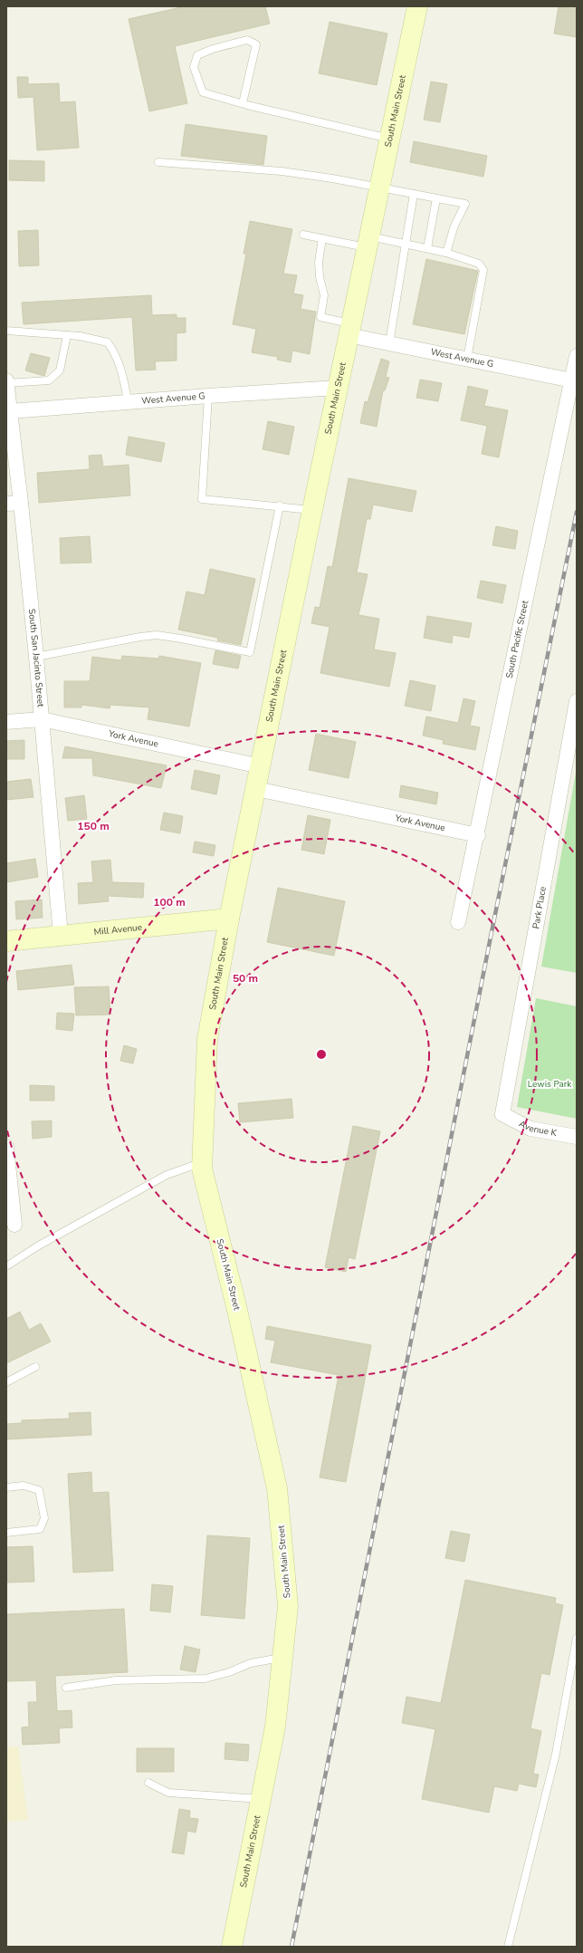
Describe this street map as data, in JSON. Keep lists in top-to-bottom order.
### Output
{
  "streets": {
    "street": [
      "South Main Street",
      "West Avenue G",
      "South Pacific Street",
      "South San Jacinto Street",
      "York Avenue",
      "Park Place",
      "Mill Avenue",
      "Avenue K"
    ]
  },
  "crossings": [
    ["South Main Street", "West Avenue G"],
    ["South Main Street", "York Avenue"],
    ["South Main Street", "Mill Avenue"],
    ["West Avenue G", "South Pacific Street"],
    ["West Avenue G", "South San Jacinto Street"],
    ["South Pacific Street", "York Avenue"],
    ["South San Jacinto Street", "York Avenue"],
    ["South San Jacinto Street", "Mill Avenue"],
    ["Park Place", "Avenue K"]
  ],
  "parks": ["Lewis Park"],
  "rings": ["150 m", "100 m", "50 m"]
}
